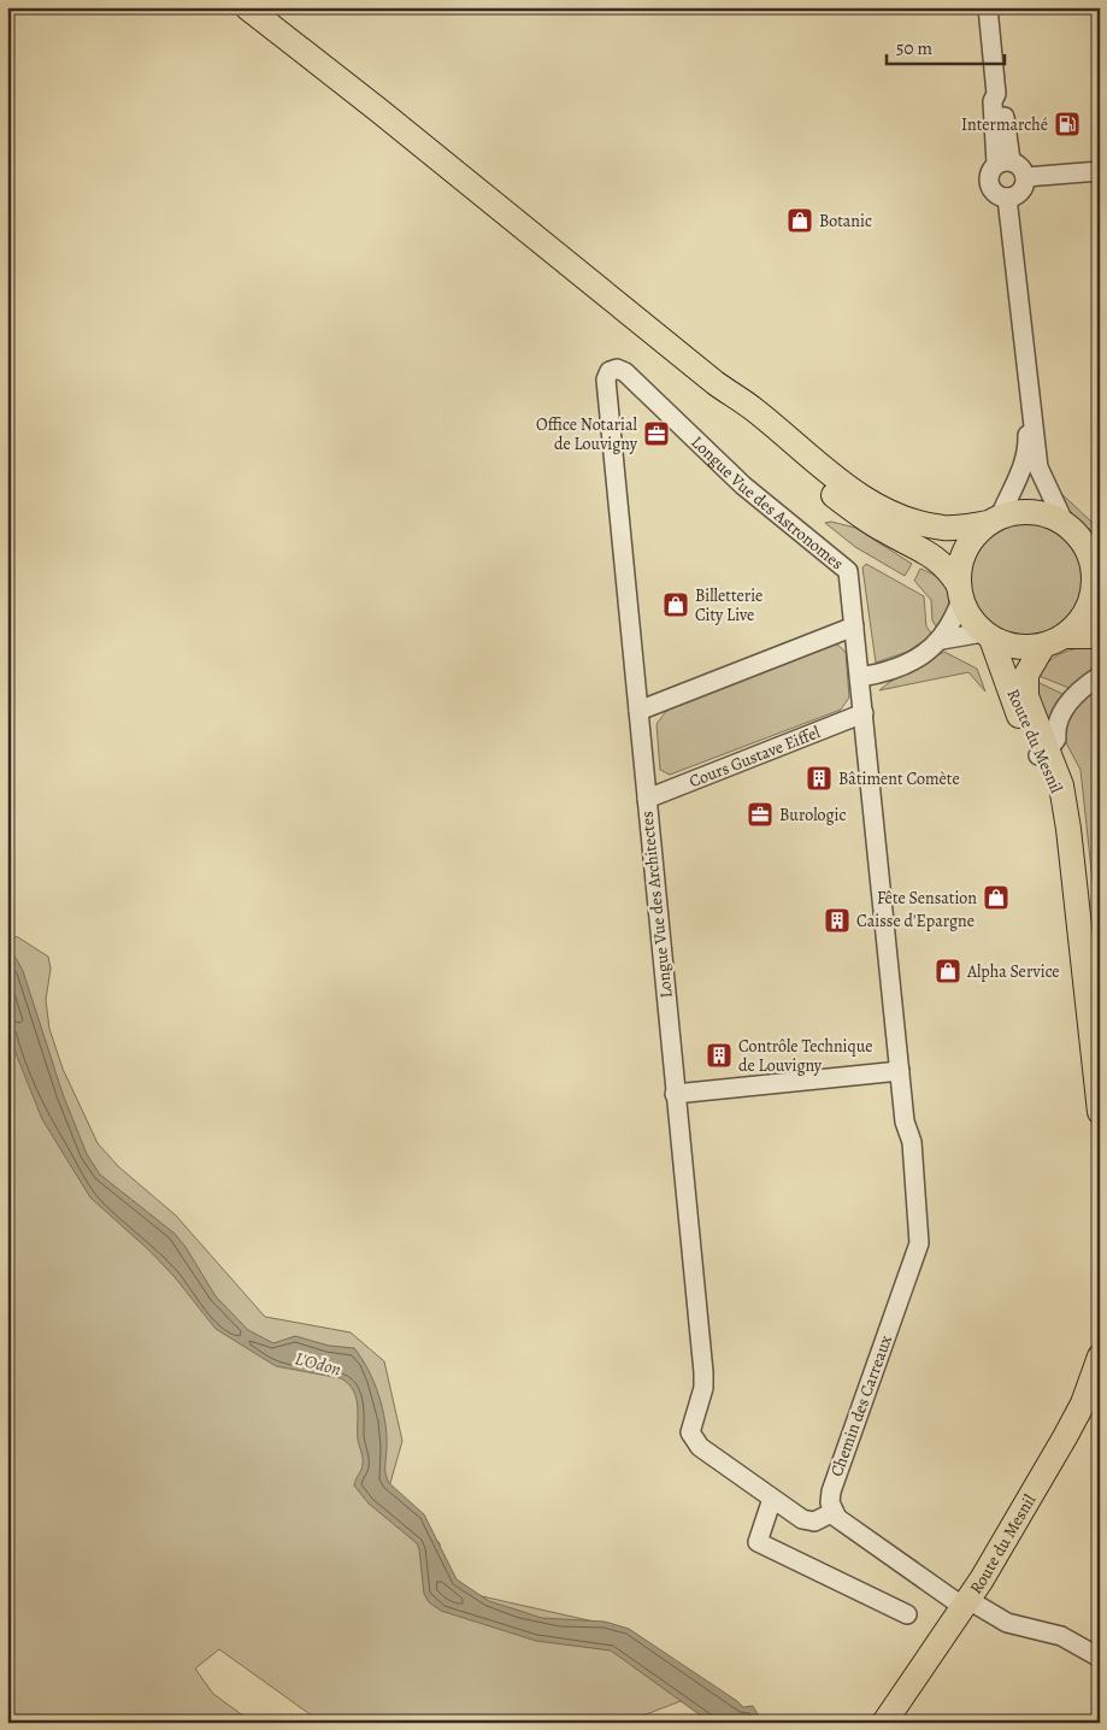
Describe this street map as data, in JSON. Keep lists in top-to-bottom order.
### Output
{
  "streets": {
    "main road": ["Route du Mesnil"],
    "street": [
      "Longue Vue des Astronomes",
      "Cours Gustave Eiffel",
      "Longue Vue des Architectes",
      "Chemin des Carreaux"
    ]
  },
  "crossings": [
    ["Longue Vue des Astronomes", "Cours Gustave Eiffel"],
    ["Longue Vue des Astronomes", "Longue Vue des Architectes"],
    ["Longue Vue des Astronomes", "Chemin des Carreaux"],
    ["Cours Gustave Eiffel", "Longue Vue des Architectes"]
  ],
  "water": ["L'Odon"],
  "places": {
    "fuel station": ["Intermarché"],
    "shop": [
      "Botanic",
      "Billetterie City Live",
      "Fête Sensation",
      "Alpha Service"
    ],
    "office": ["Office Notarial de Louvigny", "Burologic"],
    "building": ["Bâtiment Comète", "Caisse d'Epargne", "Contrôle Technique de Louvigny"]
  },
  "scale_bar": "50 m"
}
